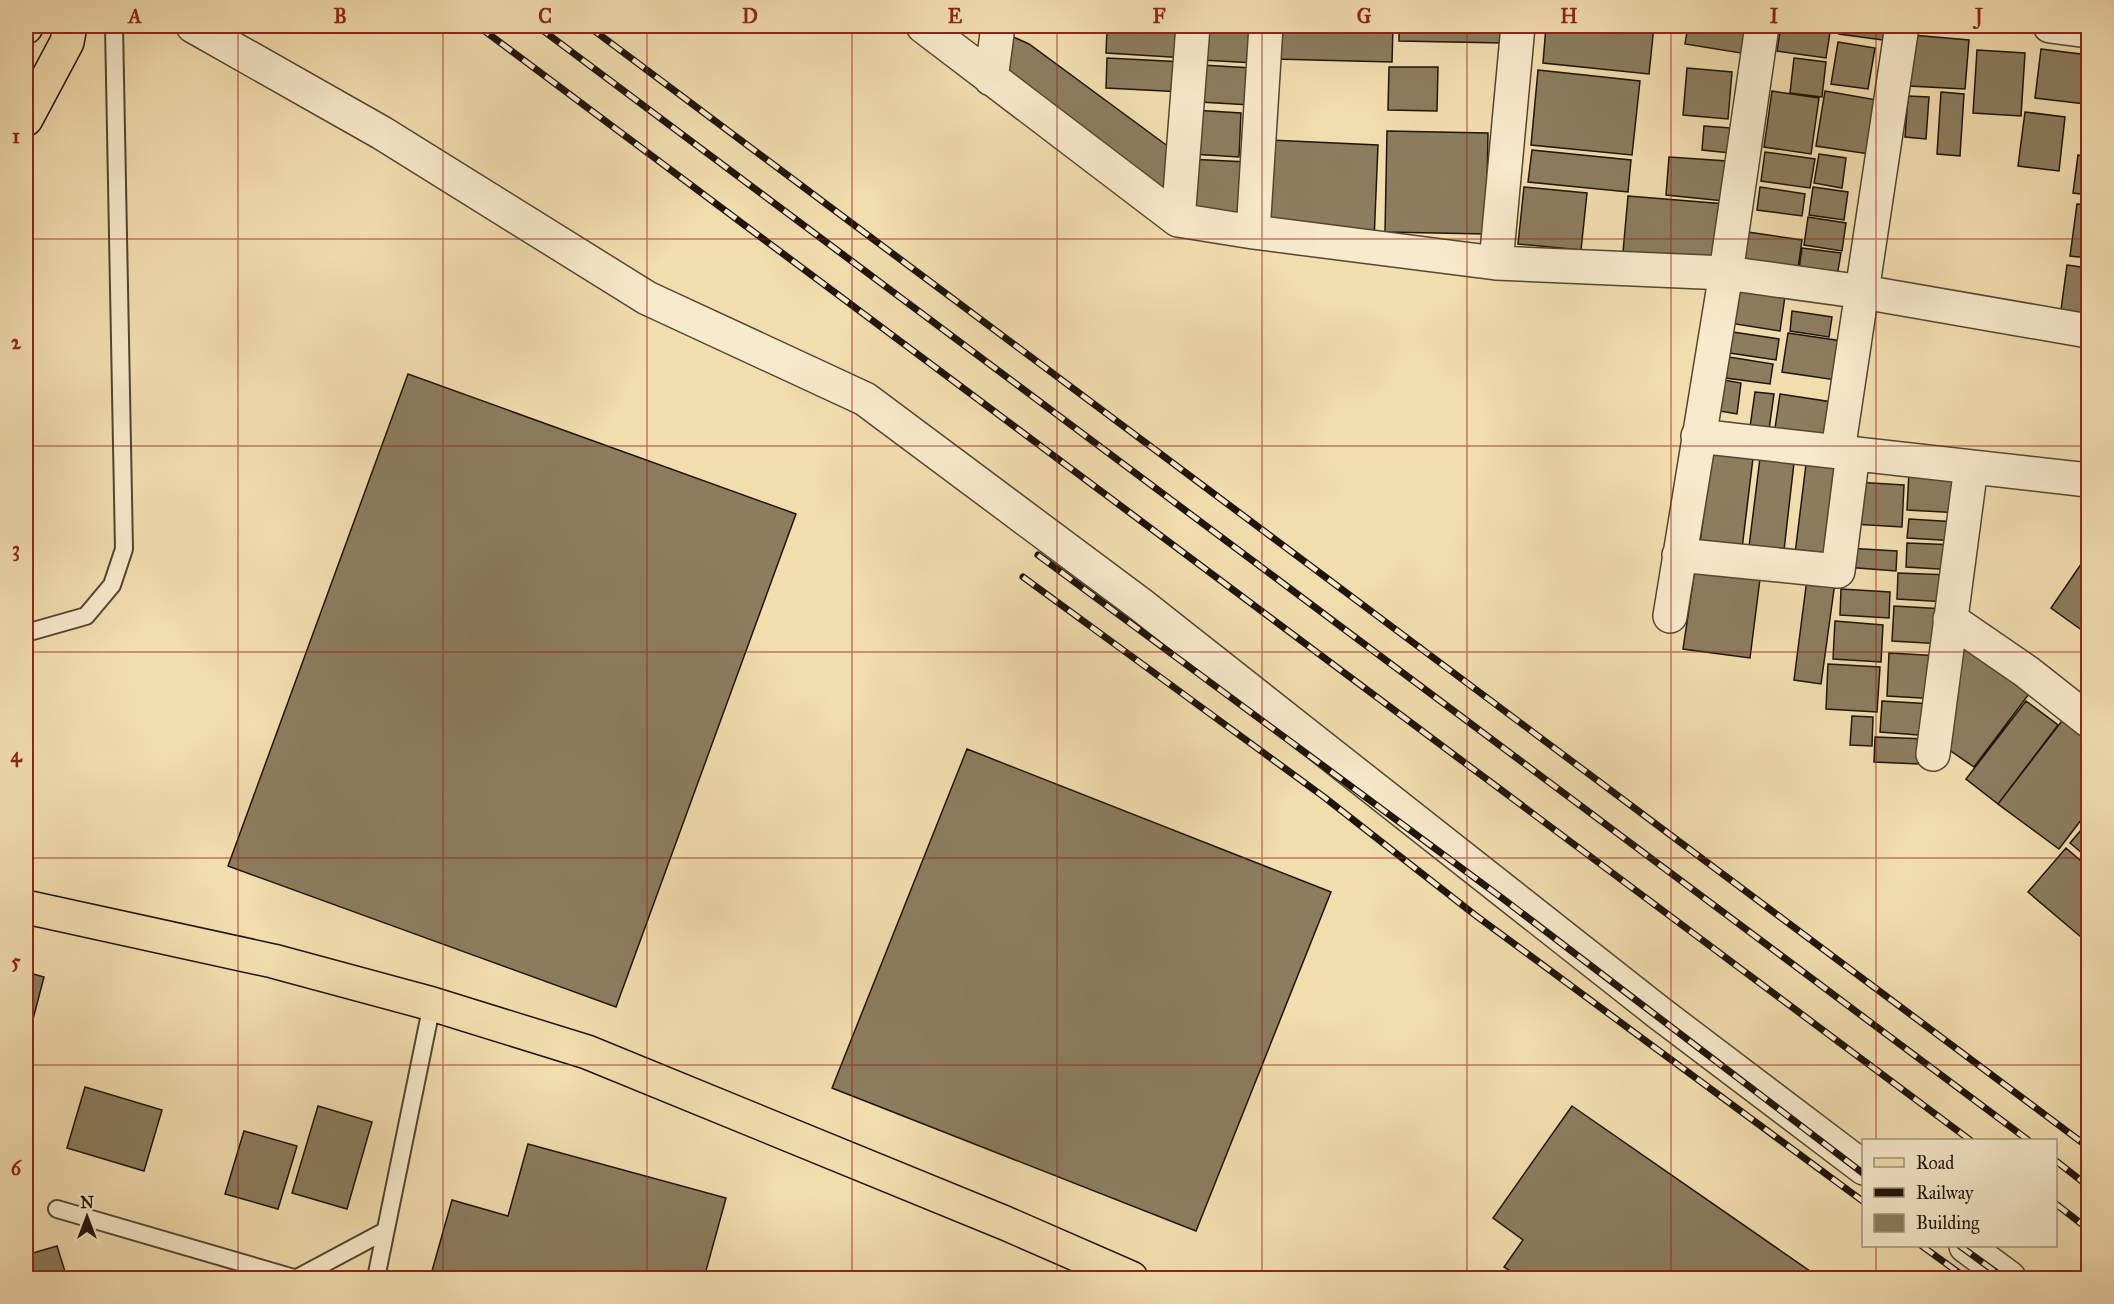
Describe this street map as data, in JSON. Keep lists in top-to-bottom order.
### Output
{
  "legend": ["Road", "Railway", "Building"],
  "north": "top",
  "grid": {
    "columns": [
      "A",
      "B",
      "C",
      "D",
      "E",
      "F",
      "G",
      "H",
      "I",
      "J"
    ],
    "rows": [
      "1",
      "2",
      "3",
      "4",
      "5",
      "6"
    ]
  }
}
